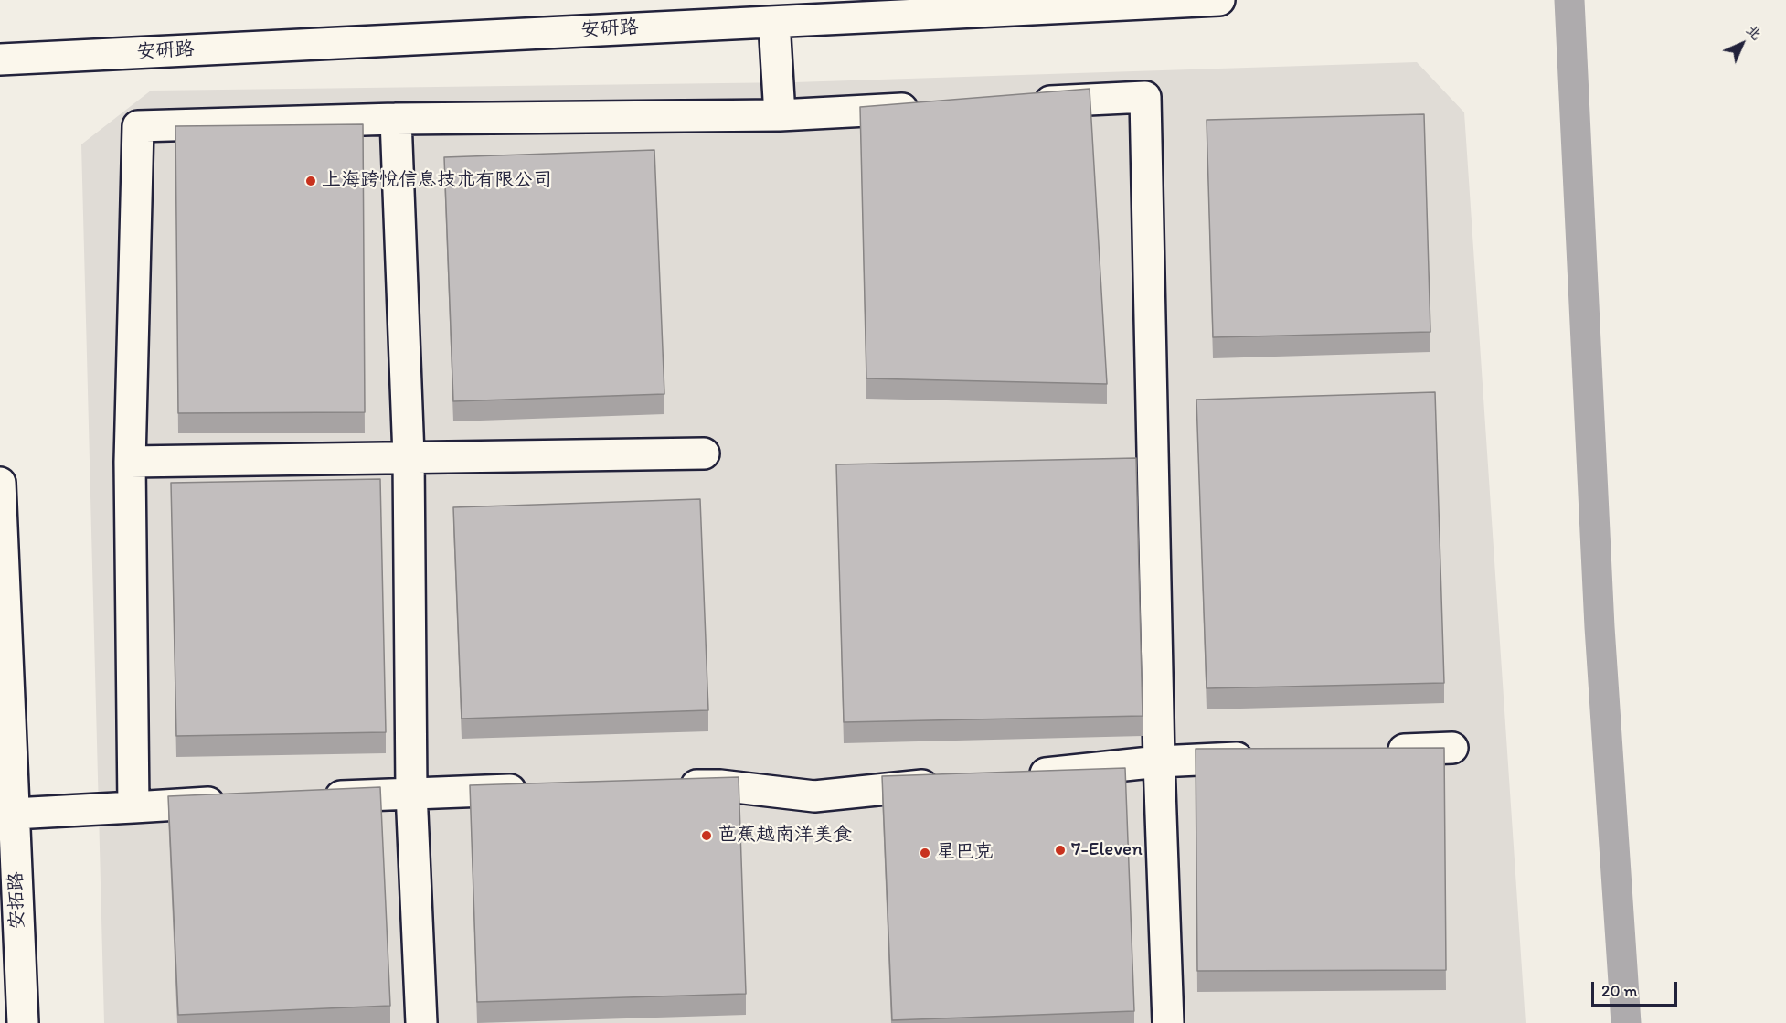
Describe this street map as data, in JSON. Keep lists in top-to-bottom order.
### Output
{
  "streets": {
    "street": ["安研路", "安拓路"]
  },
  "places": [
    "上海跨悦信息技术有限公司",
    "芭蕉越南洋美食",
    "7-Eleven",
    "星巴克"
  ],
  "scale_bar": "20 m",
  "north": "top right"
}
